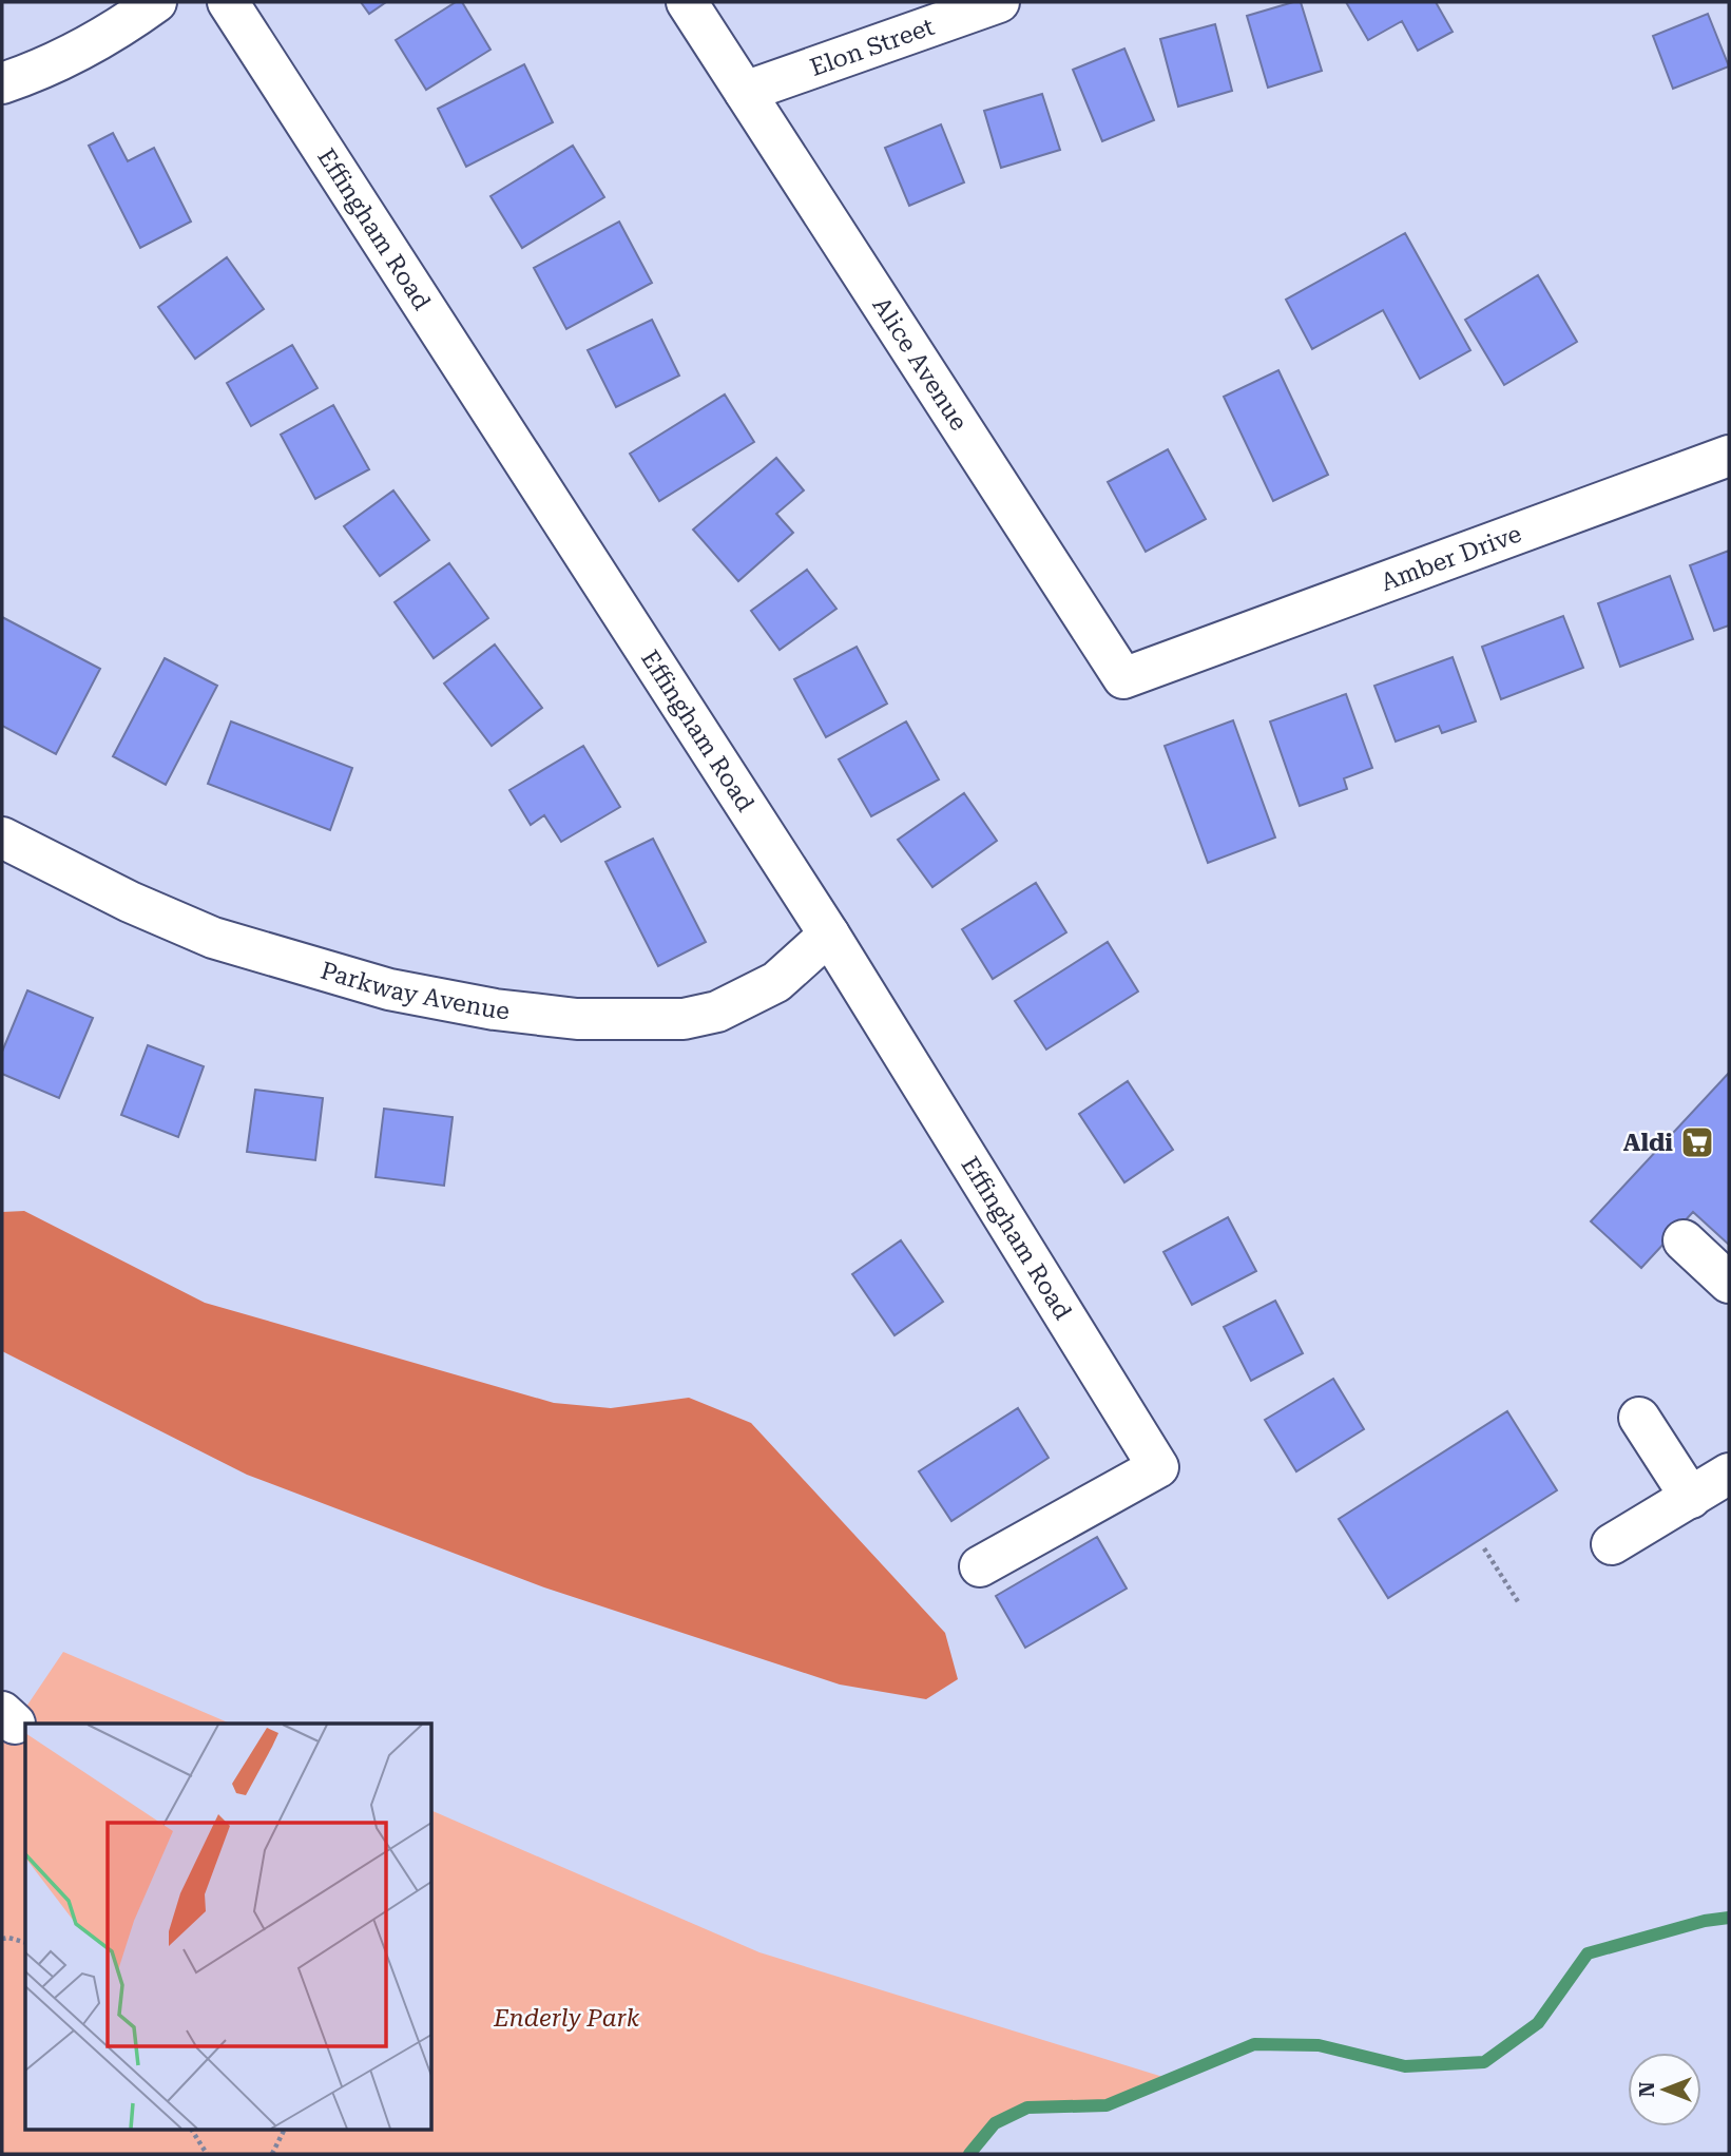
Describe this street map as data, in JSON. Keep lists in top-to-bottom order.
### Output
{
  "streets": {
    "street": [
      "Elon Street",
      "Effingham Road",
      "Alice Avenue",
      "Amber Drive",
      "Parkway Avenue"
    ]
  },
  "crossings": [
    ["Elon Street", "Alice Avenue"],
    ["Effingham Road", "Parkway Avenue"],
    ["Alice Avenue", "Amber Drive"]
  ],
  "parks": ["Enderly Park"],
  "places": {
    "supermarket": ["Aldi"]
  },
  "north": "left"
}
